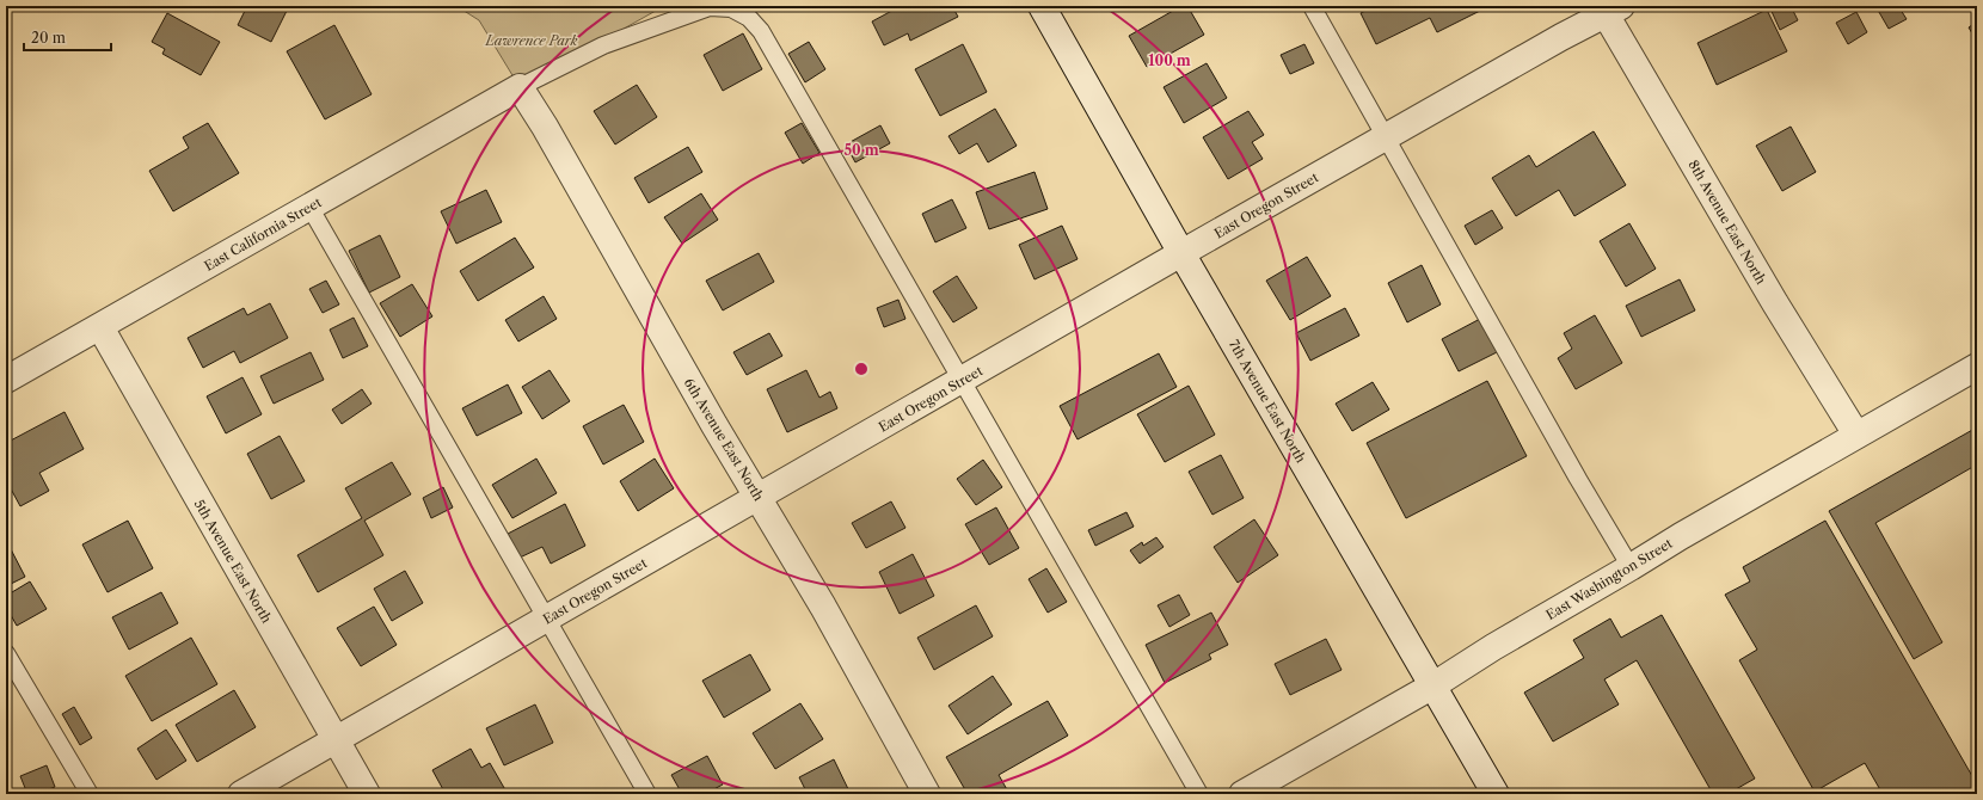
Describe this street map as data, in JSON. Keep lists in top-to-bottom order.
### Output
{
  "streets": {
    "street": [
      "East Oregon Street",
      "8th Avenue East North",
      "East California Street",
      "7th Avenue East North",
      "6th Avenue East North",
      "5th Avenue East North",
      "East Washington Street"
    ]
  },
  "crossings": [
    ["East Oregon Street", "8th Avenue East North"],
    ["East Oregon Street", "7th Avenue East North"],
    ["East Oregon Street", "6th Avenue East North"],
    ["East Oregon Street", "5th Avenue East North"],
    ["8th Avenue East North", "East Washington Street"],
    ["East California Street", "6th Avenue East North"],
    ["East California Street", "5th Avenue East North"],
    ["7th Avenue East North", "East Washington Street"]
  ],
  "parks": ["Lawrence Park"],
  "scale_bar": "20 m",
  "rings": ["100 m", "50 m"]
}
